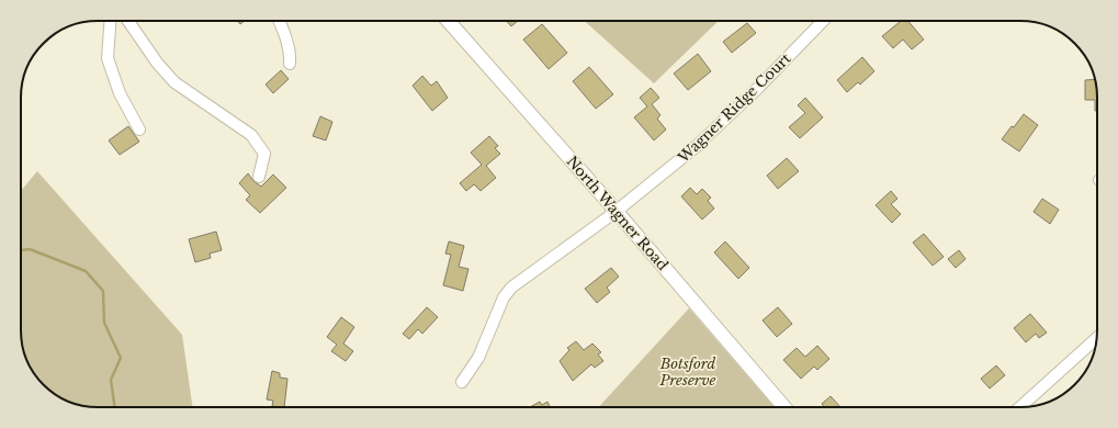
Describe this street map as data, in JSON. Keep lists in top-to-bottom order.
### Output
{
  "streets": {
    "main road": ["North Wagner Road"],
    "street": ["Wagner Ridge Court"]
  },
  "crossings": [
    ["Wagner Ridge Court", "North Wagner Road"]
  ],
  "parks": ["Botsford Preserve"]
}
